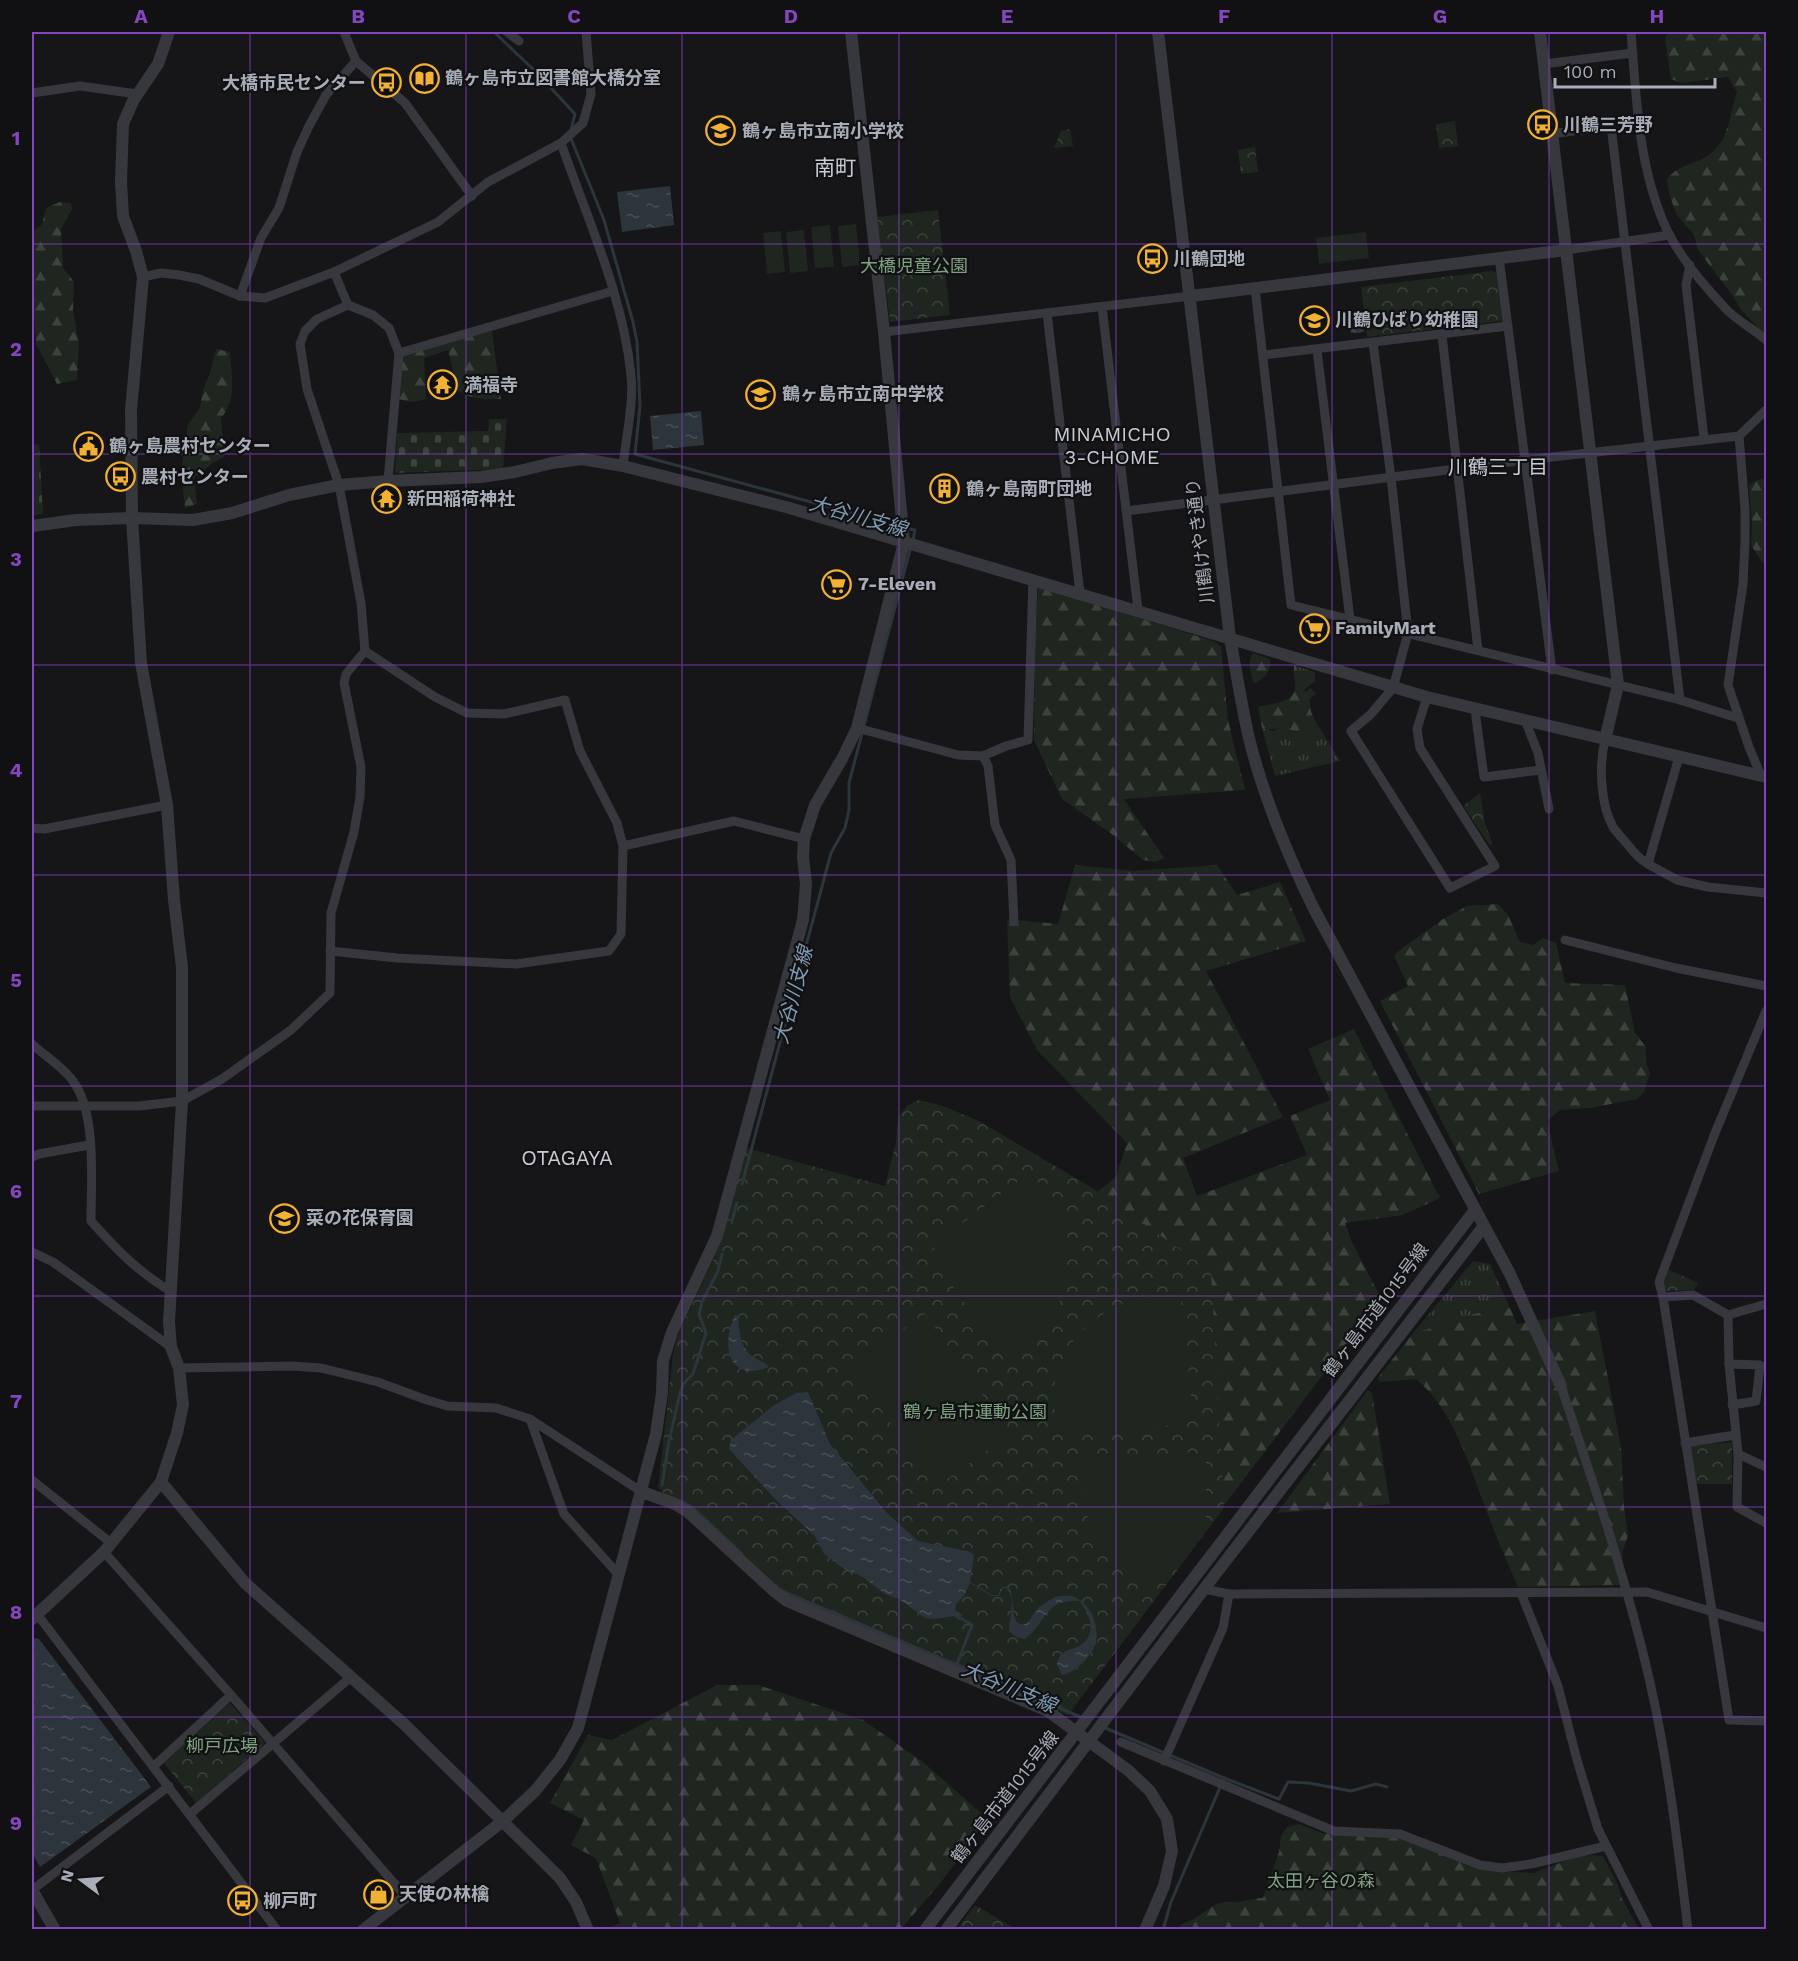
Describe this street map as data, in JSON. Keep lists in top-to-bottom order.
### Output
{
  "streets": {
    "street": ["川鶴けやき通り", "鶴ヶ島市道1015号線"]
  },
  "districts": [
    "南町",
    "MINAMICHO 3-CHOME",
    "川鶴三丁目",
    "OTAGAYA"
  ],
  "water": ["大谷川支線"],
  "parks": [
    "大橋児童公園",
    "鶴ヶ島市運動公園",
    "柳戸広場",
    "太田ヶ谷の森"
  ],
  "places": {
    "library": ["鶴ヶ島市立図書館大橋分室"],
    "bus stop": [
      "大橋市民センター",
      "川鶴三芳野",
      "川鶴団地",
      "農村センター",
      "柳戸町"
    ],
    "school or university": [
      "鶴ヶ島市立南小学校",
      "川鶴ひばり幼稚園",
      "鶴ヶ島市立南中学校",
      "菜の花保育園"
    ],
    "temple": ["満福寺", "新田稲荷神社"],
    "public building": ["鶴ヶ島農村センター"],
    "building": ["鶴ヶ島南町団地"],
    "supermarket": ["7-Eleven", "FamilyMart"],
    "shop": ["天使の林檎"]
  },
  "scale_bar": "100 m",
  "north": "left",
  "grid": {
    "columns": [
      "A",
      "B",
      "C",
      "D",
      "E",
      "F",
      "G",
      "H"
    ],
    "rows": [
      "1",
      "2",
      "3",
      "4",
      "5",
      "6",
      "7",
      "8",
      "9"
    ]
  }
}
